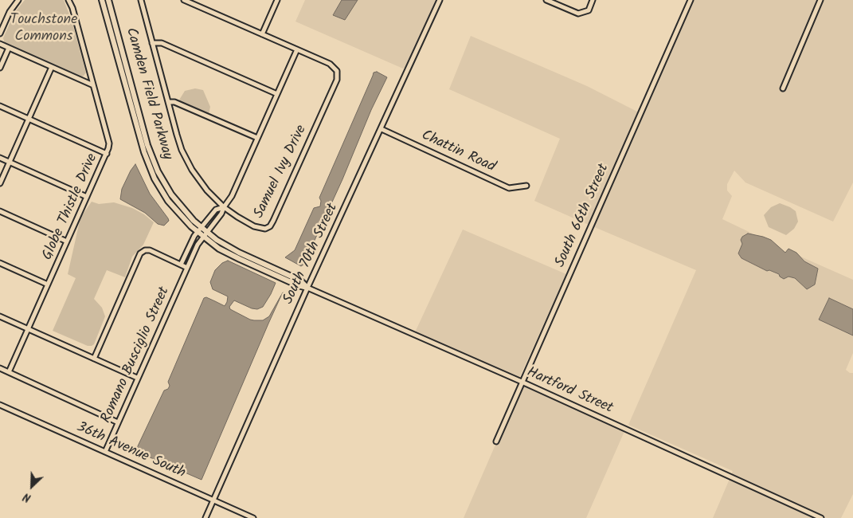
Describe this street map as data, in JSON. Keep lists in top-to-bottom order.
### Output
{
  "streets": {
    "street": [
      "Camden Field Parkway",
      "Chattin Road",
      "Samuel Ivy Drive",
      "Globe Thistle Drive",
      "South 66th Street",
      "South 70th Street",
      "Romano Busciglio Street",
      "Hartford Street",
      "36th Avenue South"
    ]
  },
  "crossings": [
    ["Camden Field Parkway", "South 70th Street"],
    ["Camden Field Parkway", "Romano Busciglio Street"],
    ["Camden Field Parkway", "Hartford Street"],
    ["Chattin Road", "South 70th Street"],
    ["Samuel Ivy Drive", "Romano Busciglio Street"],
    ["South 66th Street", "Hartford Street"],
    ["South 70th Street", "Hartford Street"],
    ["South 70th Street", "36th Avenue South"],
    ["Romano Busciglio Street", "36th Avenue South"]
  ],
  "parks": ["Touchstone Commons"],
  "north": "bottom left"
}
